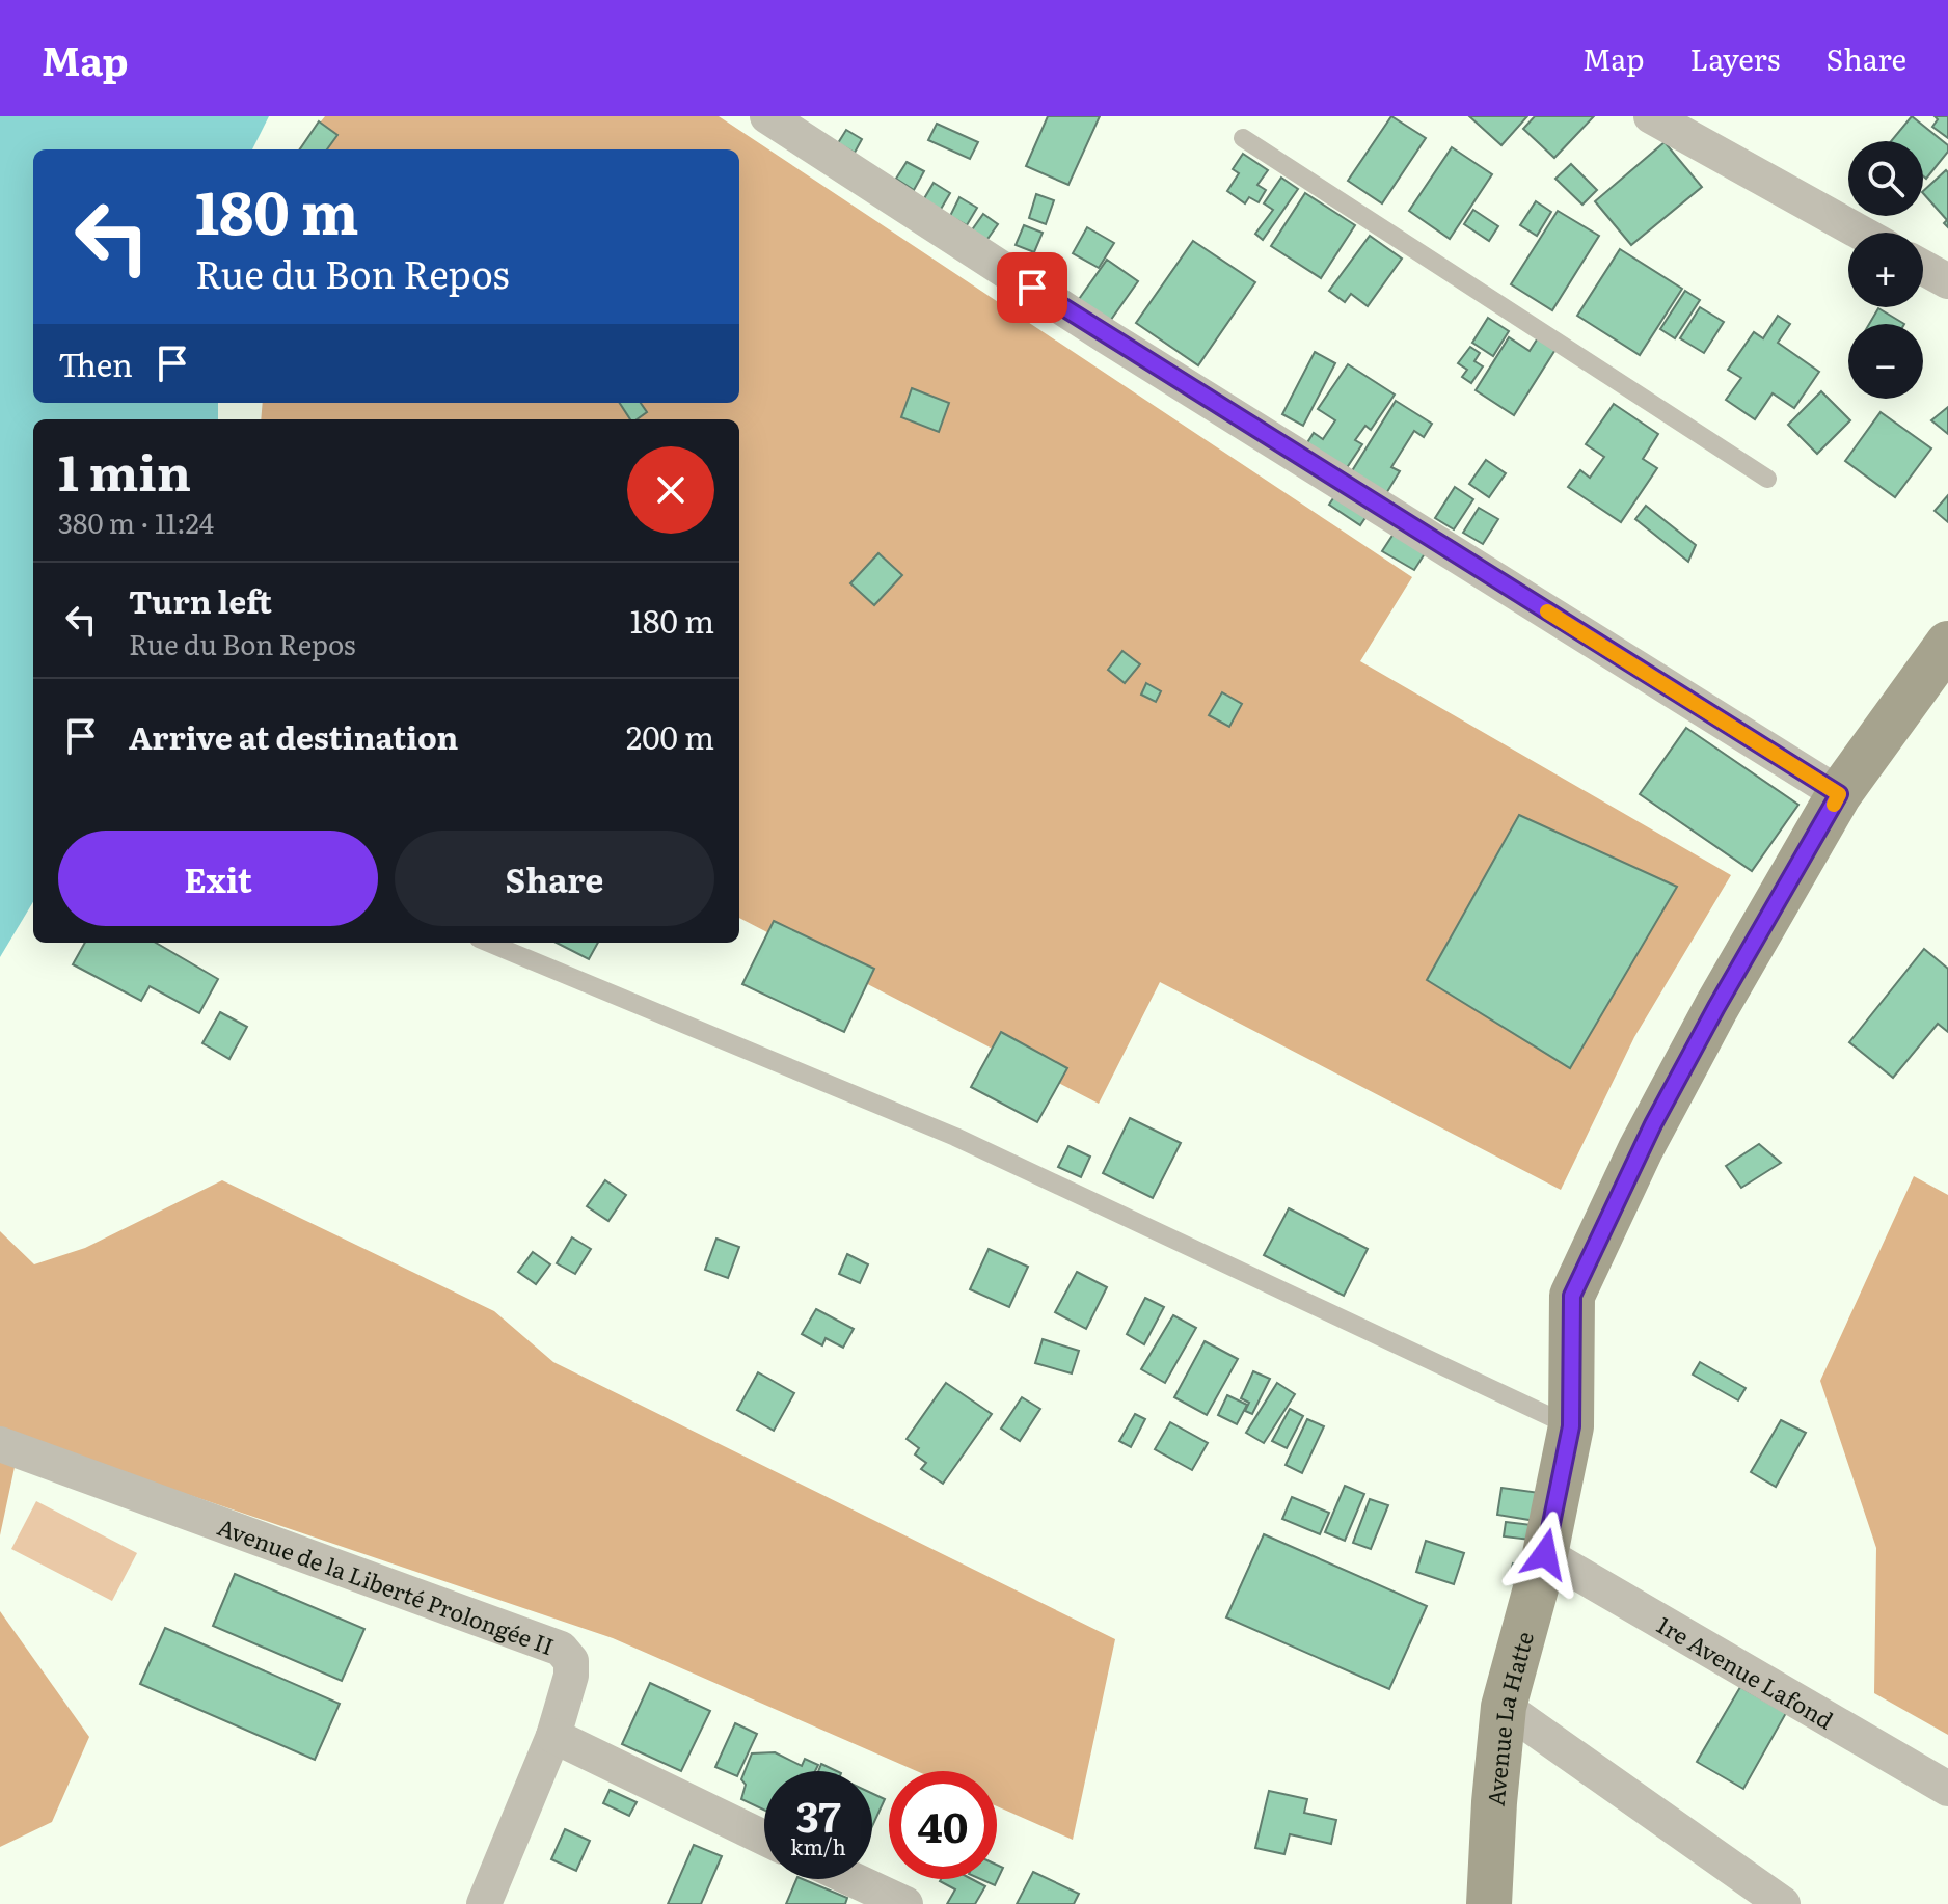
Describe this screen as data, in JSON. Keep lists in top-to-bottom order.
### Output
{
  "streets": {
    "street": ["Avenue de la Liberté Prolongée II", "1re Avenue Lafond", "Avenue La Hatte"]
  },
  "crossings": [
    ["1re Avenue Lafond", "Avenue La Hatte"]
  ],
  "page": {
    "header": "Map",
    "nav": ["Map", "Layers", "Share"],
    "map_buttons": ["+", "−"],
    "turn": ["180 m", "Rue du Bon Repos"],
    "then": "Then",
    "heading": ["1 min", "380 m · 11:24"],
    "list": [
      {
        "name": "Turn left",
        "note": "Rue du Bon Repos",
        "value": "180 m"
      },
      {
        "name": "Arrive at destination",
        "value": "200 m"
      }
    ],
    "buttons": ["Exit", "Share"],
    "speed": "37 km/h",
    "limit": "40"
  }
}
